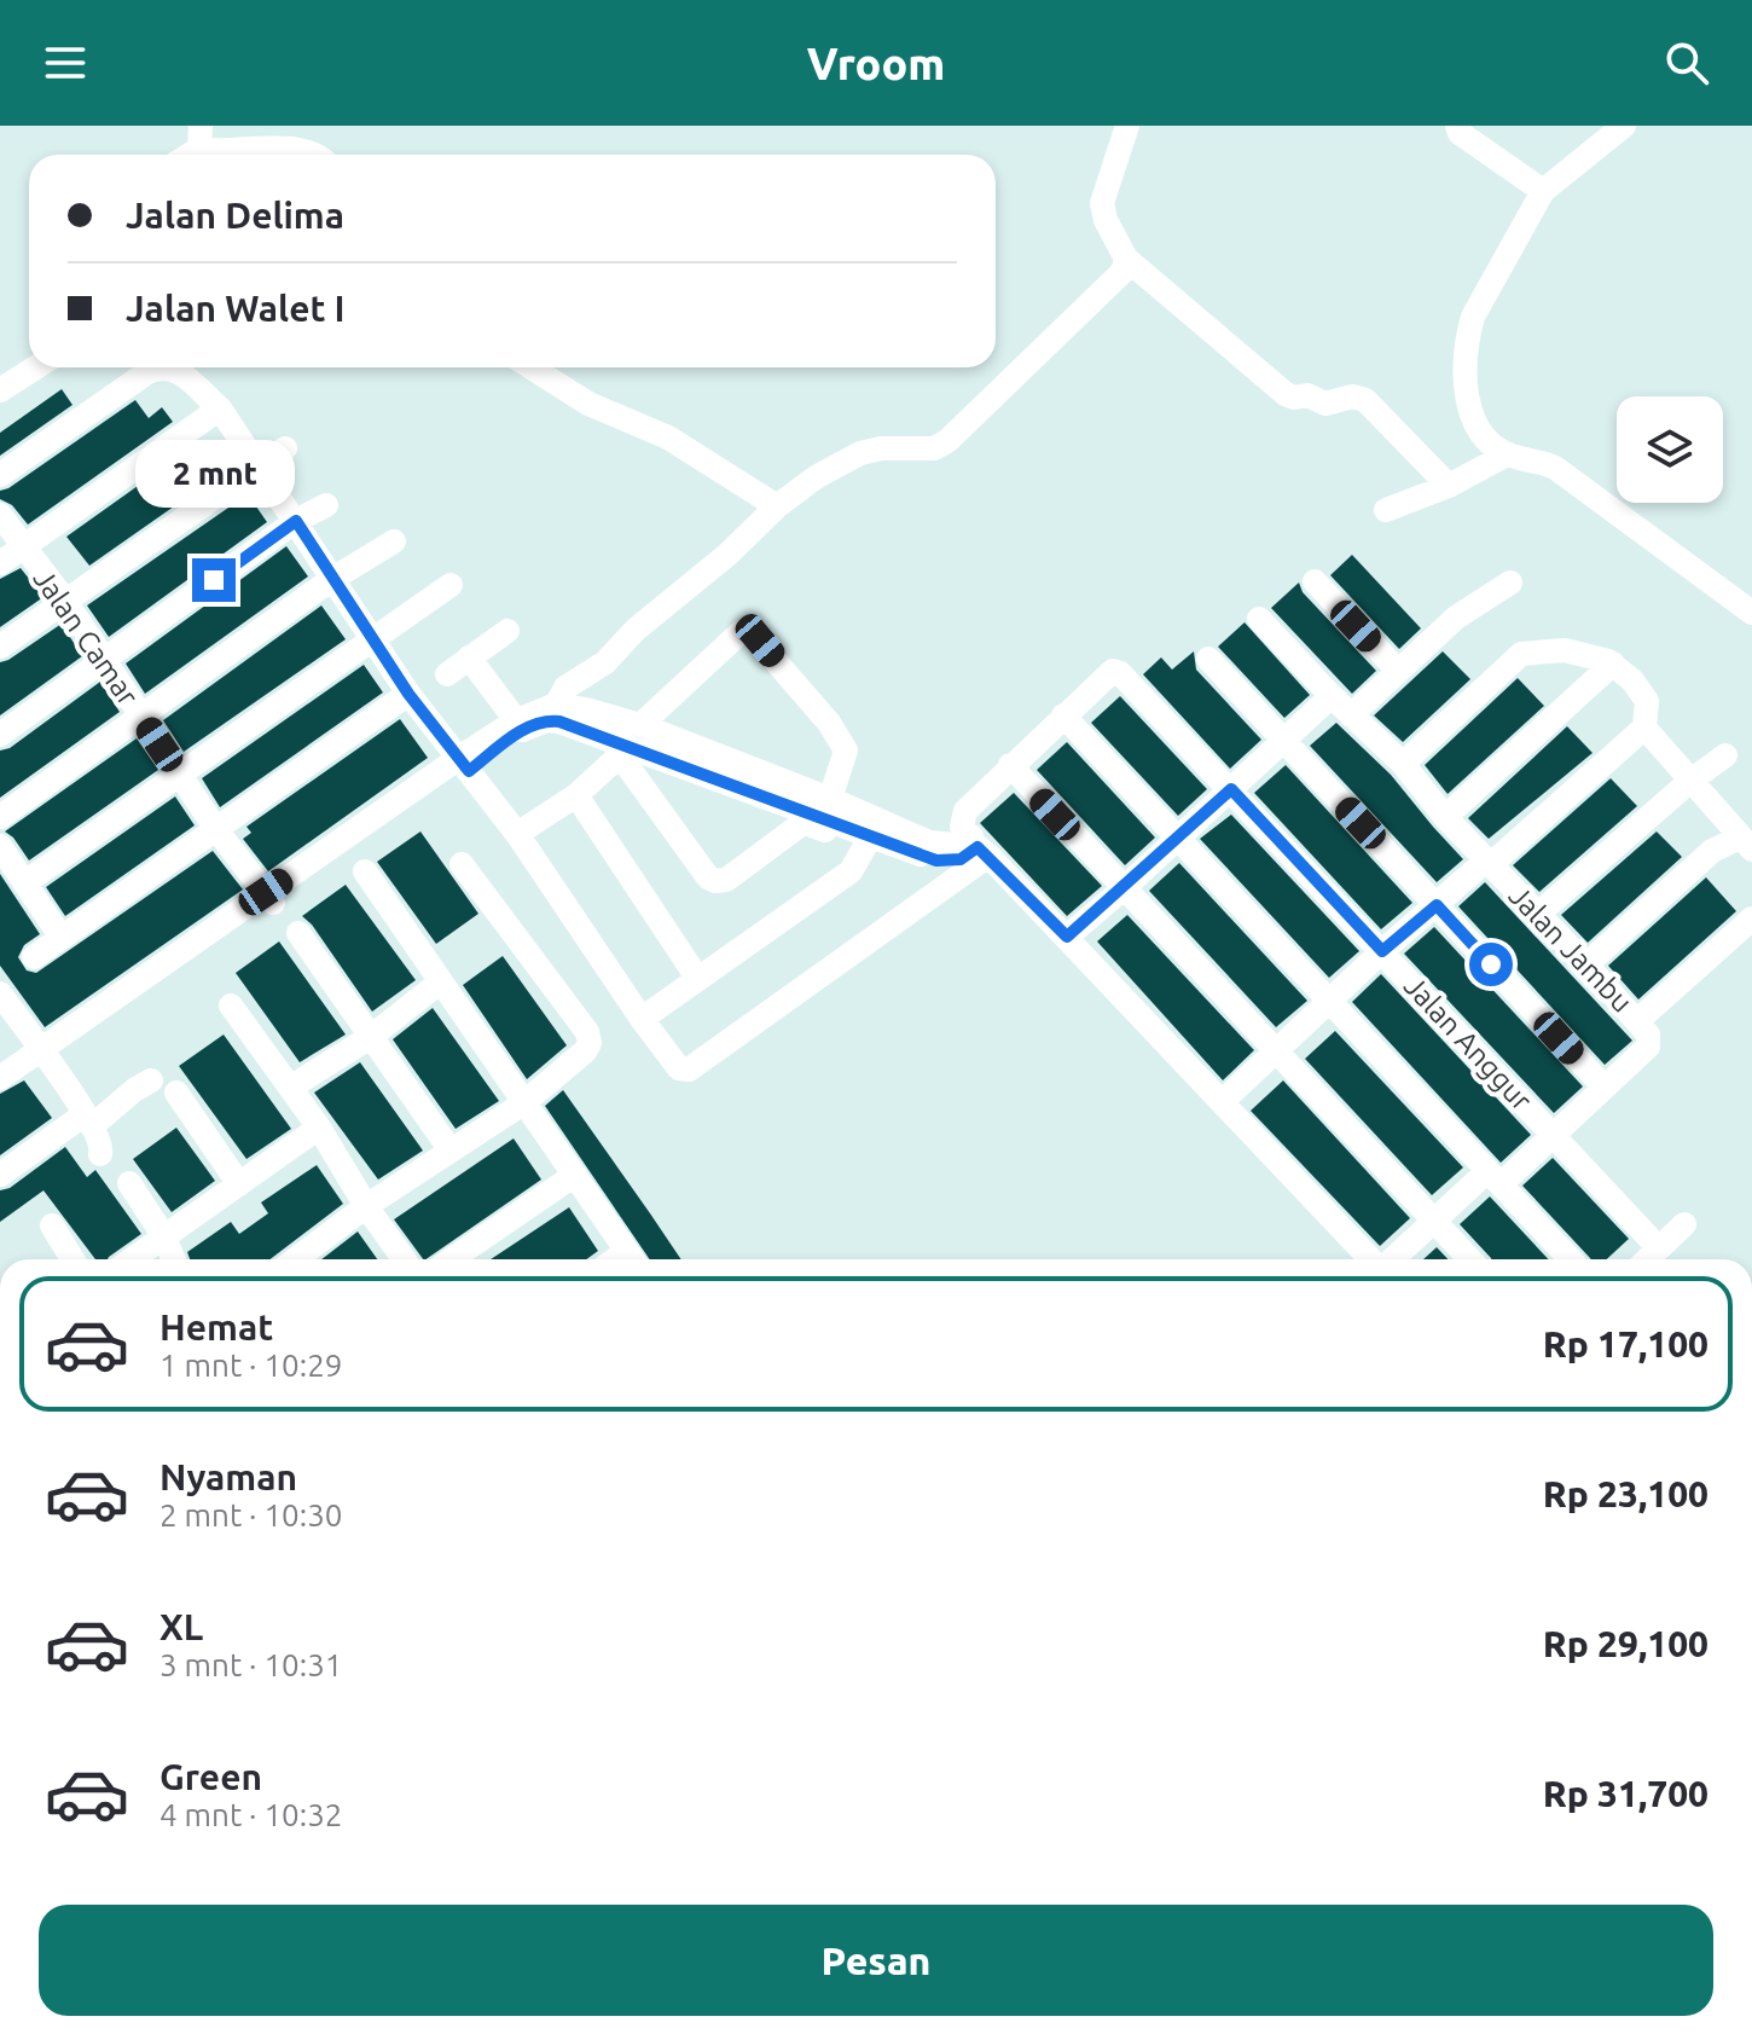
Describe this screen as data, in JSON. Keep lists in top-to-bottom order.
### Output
{
  "streets": {
    "street": ["Jalan Camar", "Jalan Jambu", "Jalan Anggur"]
  },
  "page": {
    "header": "Vroom",
    "banner": ["Jalan Delima", "Jalan Walet I"],
    "bubble": "2 mnt",
    "list": [
      {
        "name": "Hemat",
        "note": "1 mnt · 10:29",
        "value": "Rp 17,100"
      },
      {
        "name": "Nyaman",
        "note": "2 mnt · 10:30",
        "value": "Rp 23,100"
      },
      {
        "name": "XL",
        "note": "3 mnt · 10:31",
        "value": "Rp 29,100"
      },
      {
        "name": "Green",
        "note": "4 mnt · 10:32",
        "value": "Rp 31,700"
      }
    ],
    "buttons": "Pesan"
  }
}
